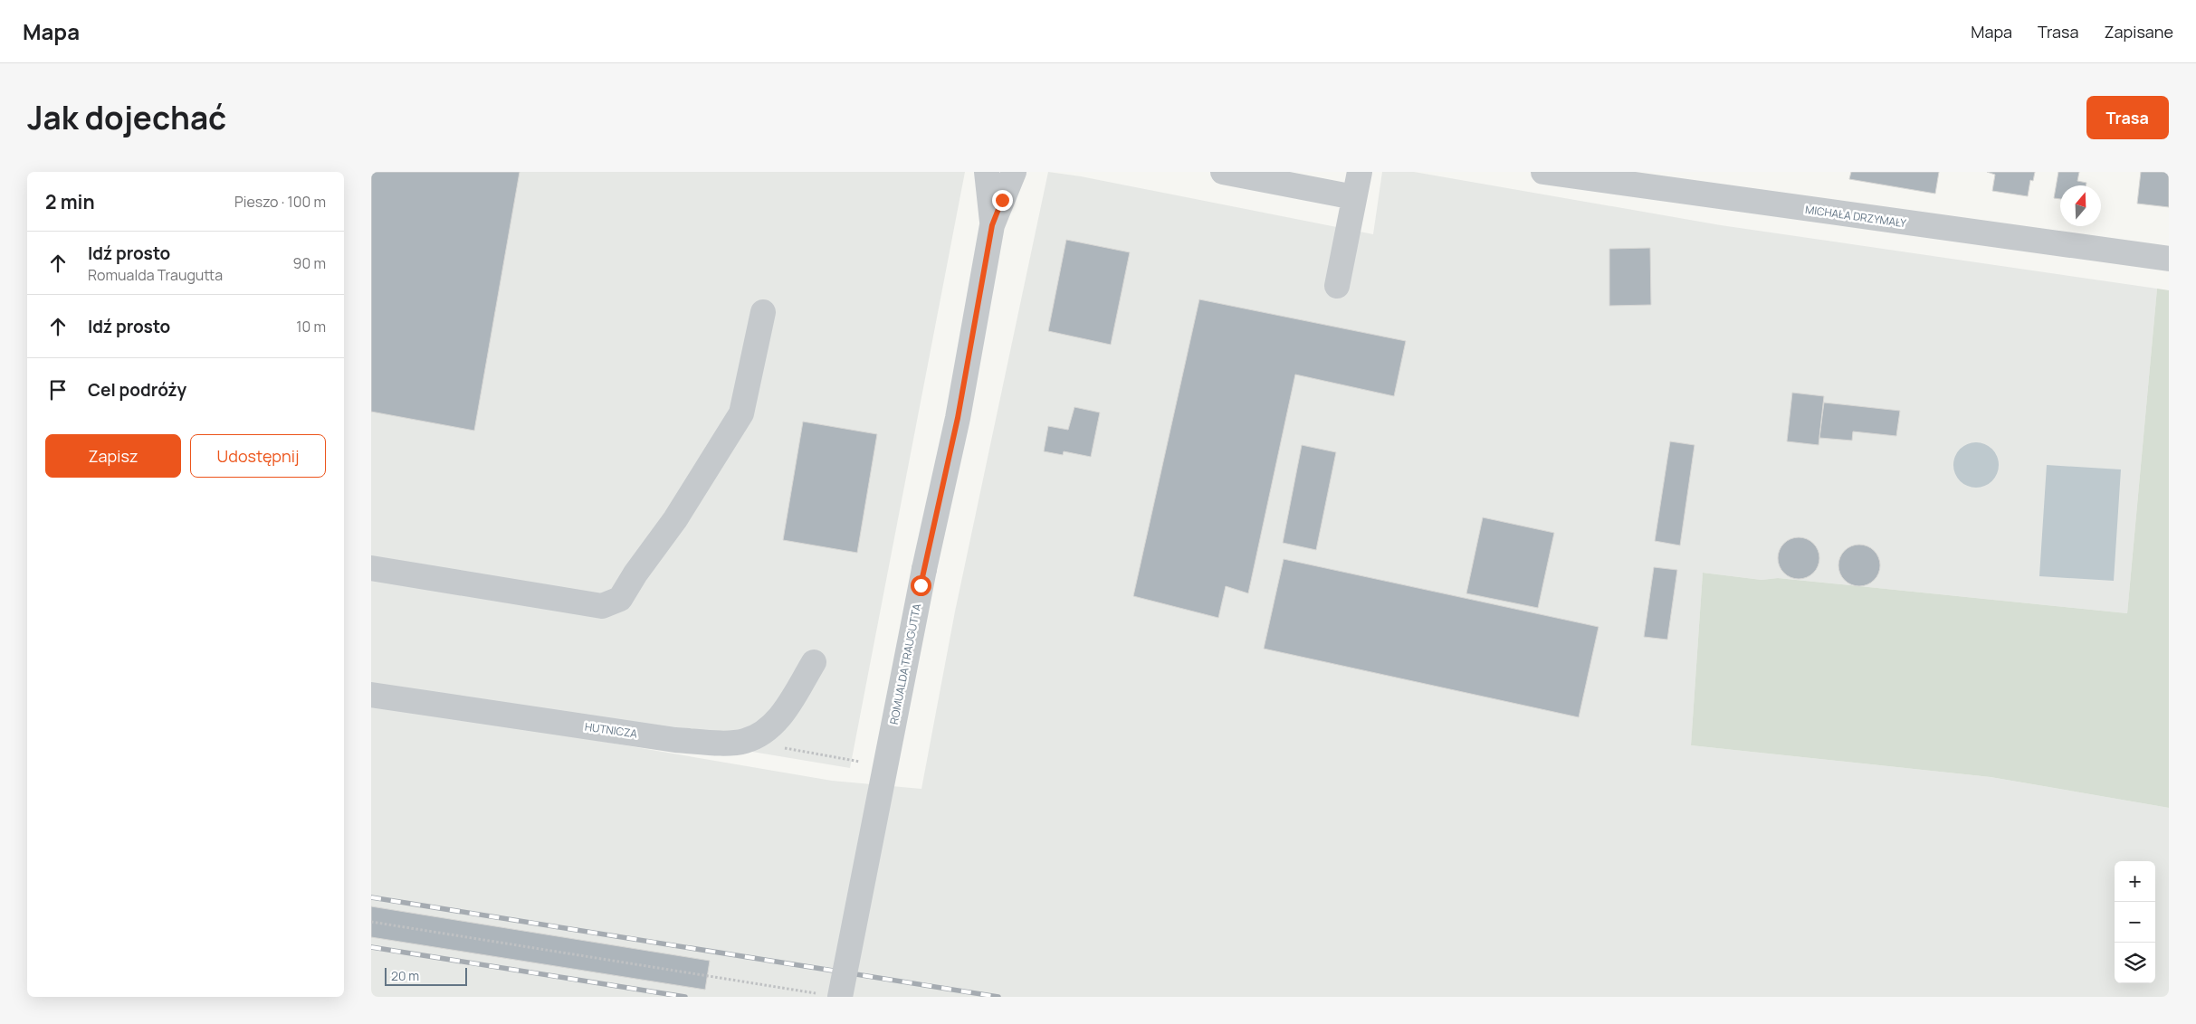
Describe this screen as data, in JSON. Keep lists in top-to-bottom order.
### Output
{
  "streets": {
    "street": ["MICHAŁA DRZYMAŁY", "ROMUALDA TRAUGUTTA", "HUTNICZA"]
  },
  "scale_bar": "20 m",
  "north": "top",
  "page": {
    "header": "Mapa",
    "nav": ["Mapa", "Trasa", "Zapisane"],
    "title": "Jak dojechać",
    "buttons": [
      "Trasa",
      ["Zapisz", "Udostępnij"]
    ],
    "heading": ["2 min", "Pieszo · 100 m"],
    "list": [
      ["Idź prosto", "Romualda Traugutta", "90 m"],
      ["Idź prosto", "10 m"],
      "Cel podróży"
    ],
    "map_buttons": ["+", "−"],
    "scale": "20 m"
  }
}
